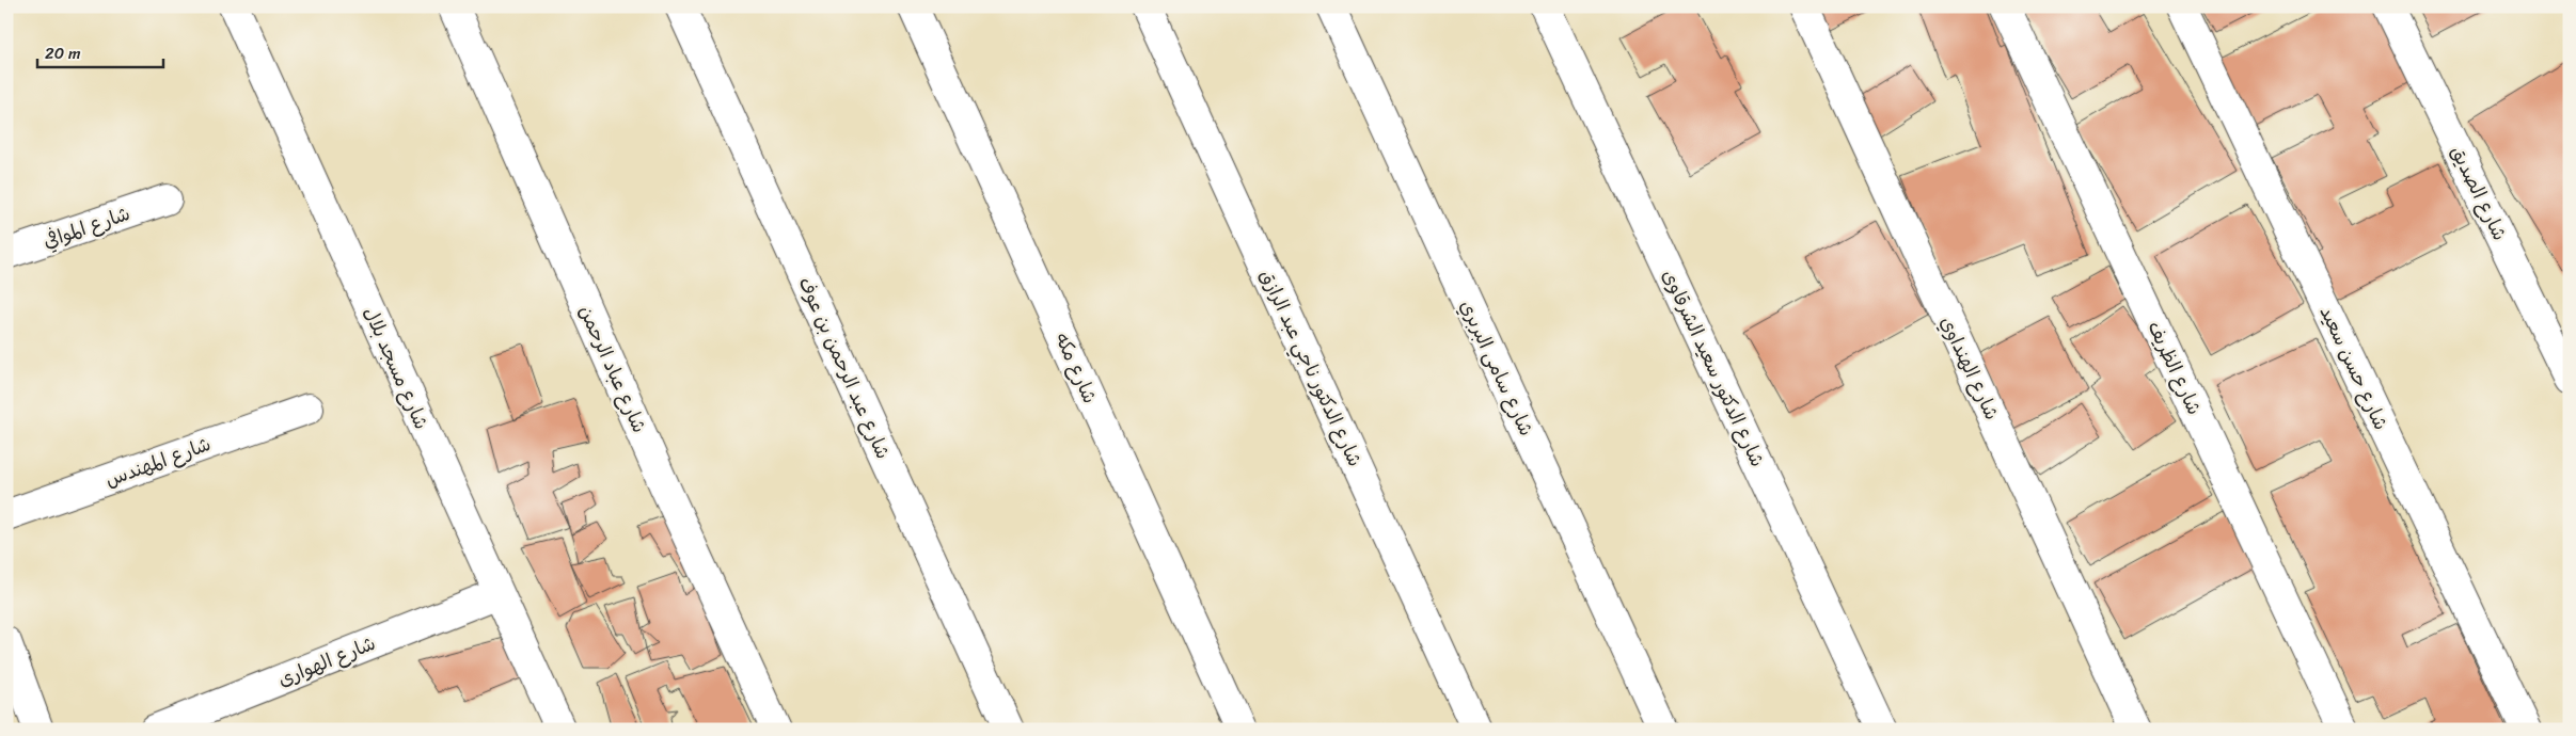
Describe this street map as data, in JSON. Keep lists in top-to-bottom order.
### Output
{
  "streets": {
    "street": [
      "شارع الصديق",
      "شارع الموافي",
      "شارع مسجد بلال",
      "شارع عبد الرحمن بن عوف",
      "شارع مكه",
      "شارع الدكتور ناجي عبد الرازق",
      "شارع سامى البربري",
      "شارع الدكتور سعيد الشرقاوى",
      "شارع الهنداوي",
      "شارع الظريف",
      "شارع حسن سعيد",
      "شارع عباد الرحمن",
      "شارع المهندس",
      "شارع الهوارى"
    ]
  },
  "crossings": [
    ["شارع مسجد بلال", "شارع الهوارى"]
  ],
  "scale_bar": "20 m"
}
